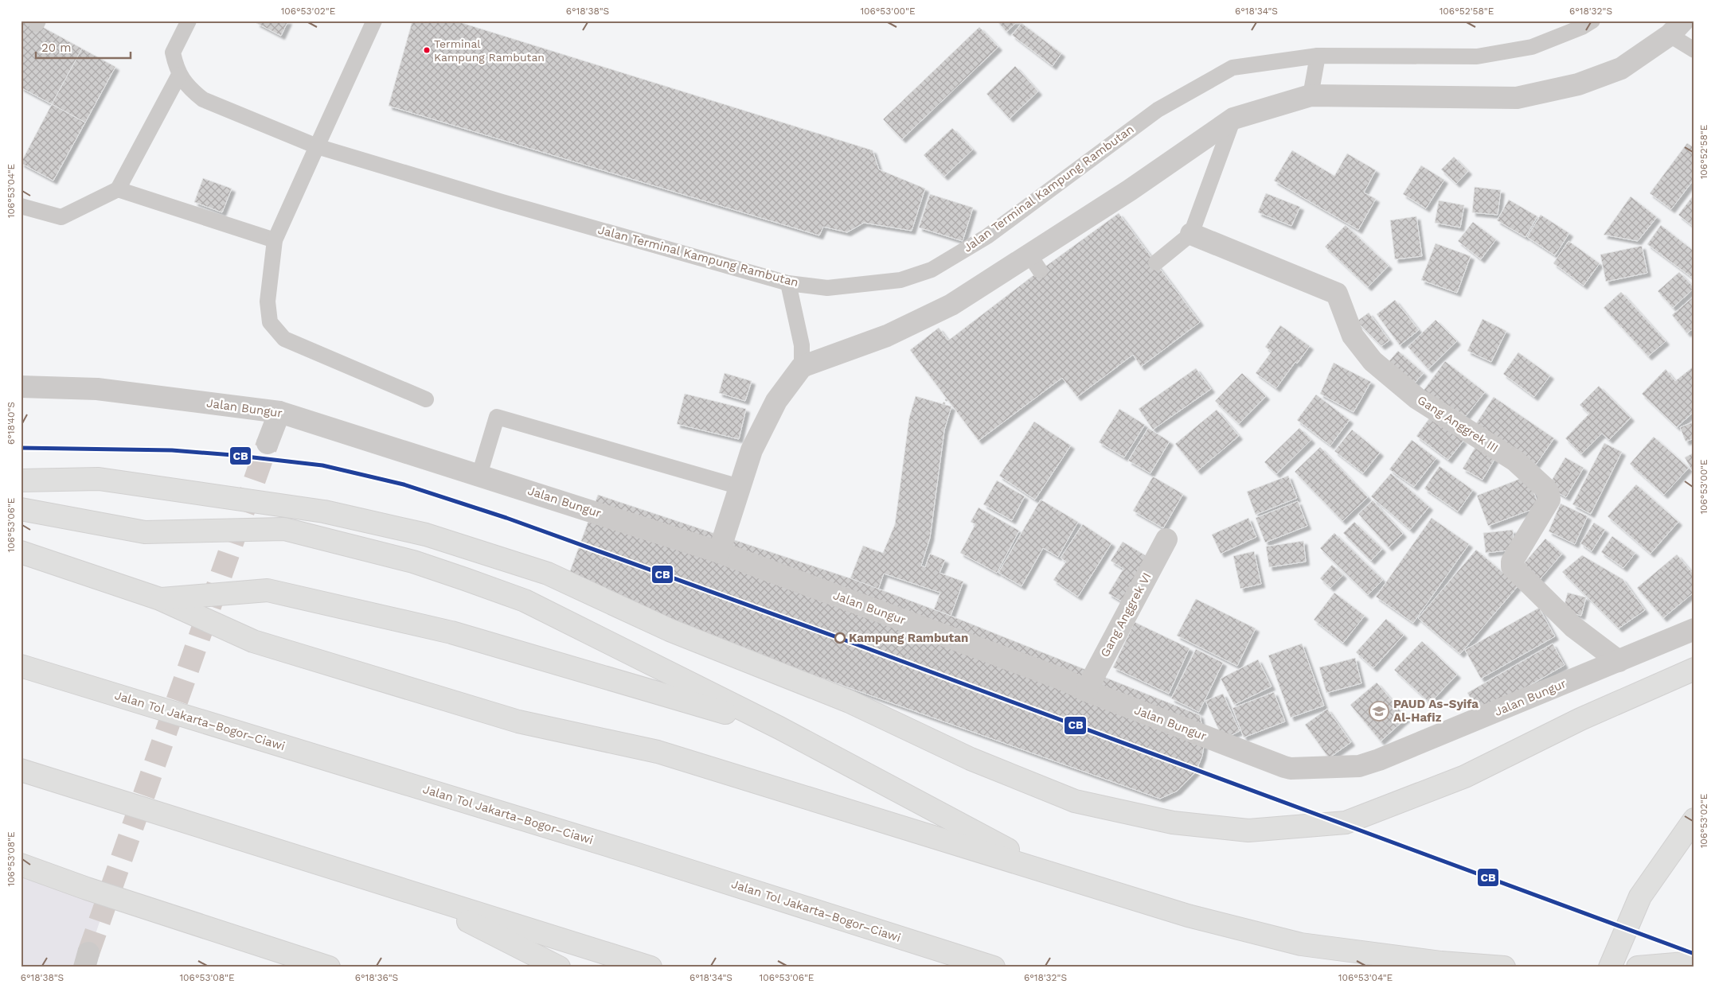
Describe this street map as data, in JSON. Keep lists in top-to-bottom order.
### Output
{
  "streets": {
    "main road": ["Jalan Tol Jakarta–Bogor–Ciawi"],
    "street": ["Jalan Bungur", "Gang Anggrek III", "Gang Anggrek VI"],
    "lane": ["Jalan Terminal Kampung Rambutan"]
  },
  "crossings": [
    ["Jalan Bungur", "Gang Anggrek III"],
    ["Jalan Bungur", "Gang Anggrek VI"]
  ],
  "places": {
    "other": ["Terminal Kampung Rambutan", "Kampung Rambutan"],
    "school or university": ["PAUD As-Syifa Al-Hafiz"]
  },
  "lines": ["transit line CB"],
  "scale_bar": "20 m",
  "coordinates": [
    "106°53'02\"E",
    "6°18'38\"S",
    "106°53'00\"E",
    "6°18'34\"S",
    "106°52'58\"E",
    "6°18'32\"S",
    "106°53'04\"E",
    "6°18'40\"S",
    "106°53'06\"E",
    "106°53'08\"E",
    "6°18'36\"S"
  ]
}
